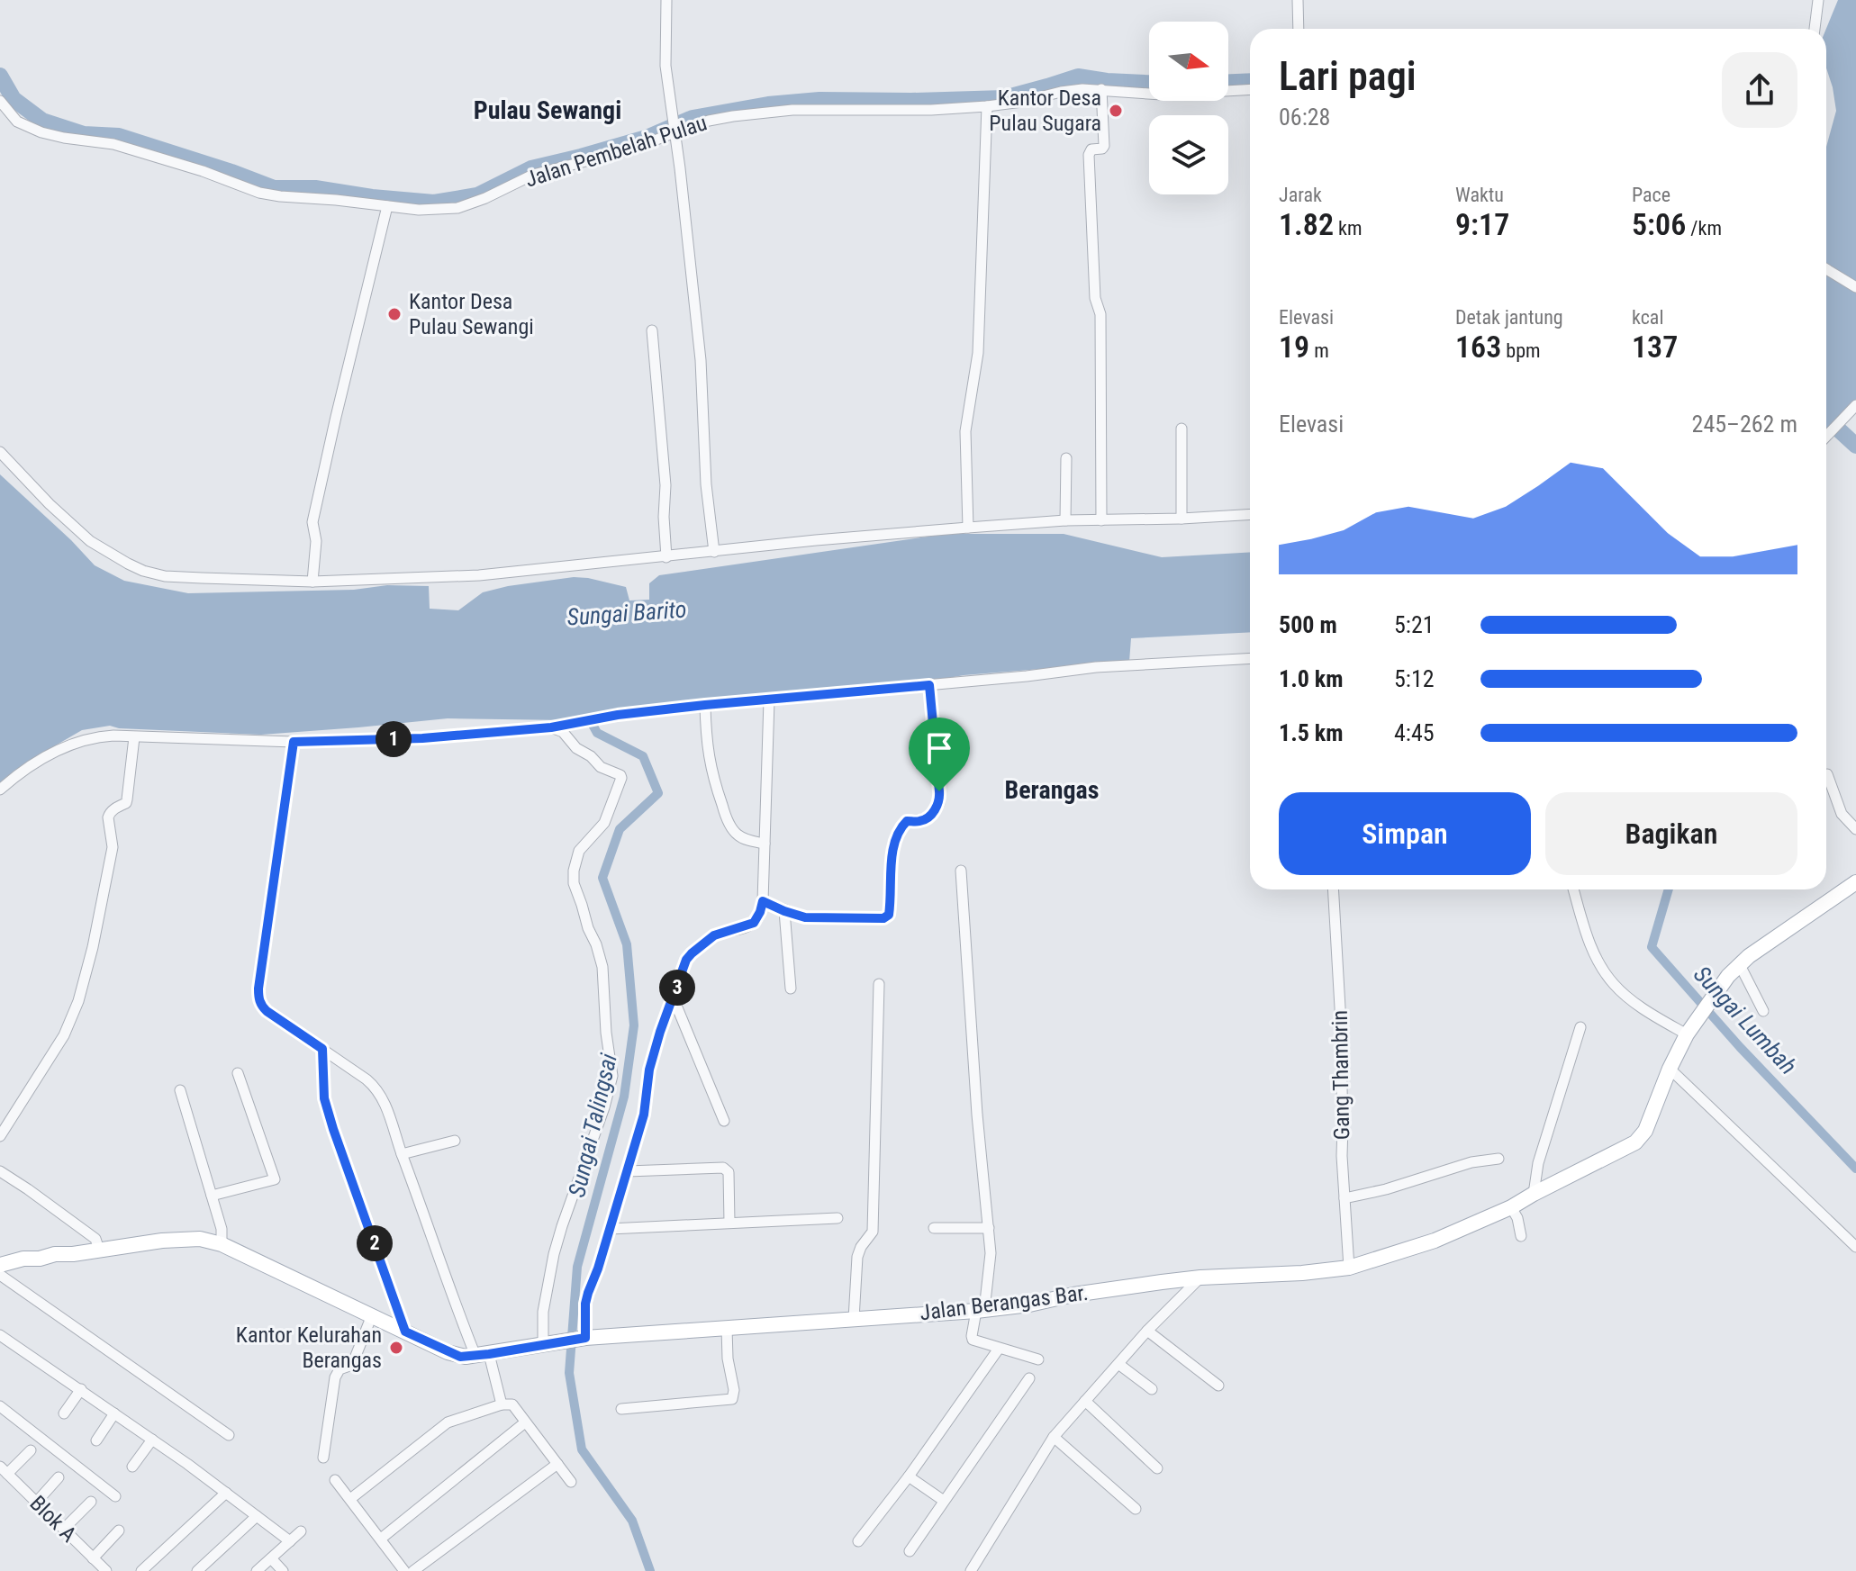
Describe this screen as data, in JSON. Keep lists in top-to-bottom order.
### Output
{
  "streets": {
    "main road": ["Jalan Berangas Bar."],
    "street": ["Jalan Pembelah Pulau", "Gang Thambrin", "Blok A"]
  },
  "crossings": [
    ["Gang Thambrin", "Jalan Berangas Bar."]
  ],
  "districts": ["Pulau Sewangi", "Berangas"],
  "water": ["Sungai Barito", "Sungai Lumbah", "Sungai Talingsai"],
  "places": ["Kantor Desa Pulau Sugara", "Kantor Desa Pulau Sewangi", "Kantor Kelurahan Berangas"],
  "north": "right",
  "page": {
    "heading": ["Lari pagi", "06:28"],
    "stats": [
      ["Jarak", "1.82 km"],
      ["Waktu", "9:17"],
      ["Pace", "5:06 /km"],
      ["Elevasi", "19 m"],
      ["Detak jantung", "163 bpm"],
      ["kcal", "137"]
    ],
    "chart": ["Elevasi", "245–262 m"],
    "list": [
      {
        "name": "500 m",
        "note": "5:21"
      },
      {
        "name": "1.0 km",
        "note": "5:12"
      },
      {
        "name": "1.5 km",
        "note": "4:45"
      }
    ],
    "pins": ["1", "3", "2"],
    "buttons": ["Simpan", "Bagikan"]
  }
}
